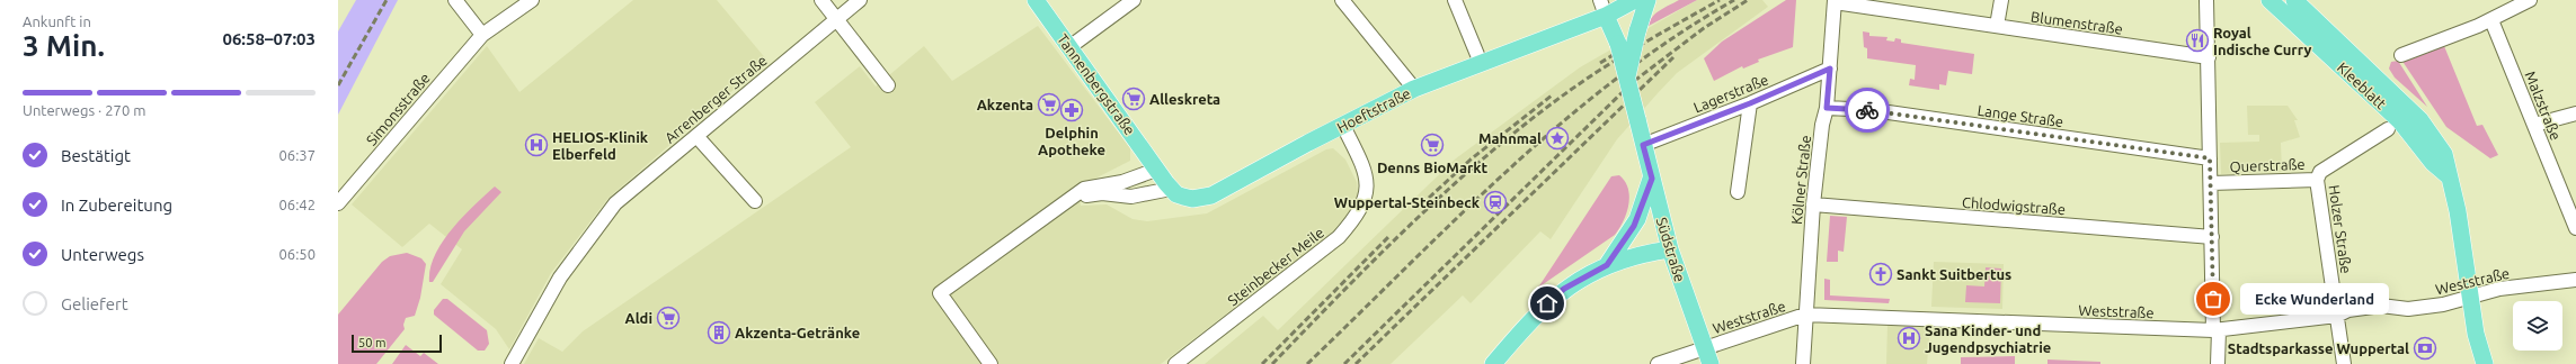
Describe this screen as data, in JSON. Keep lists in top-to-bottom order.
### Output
{
  "streets": {
    "main road": [
      "Tannenbergstraße",
      "Kleeblatt",
      "Hoeftstraße",
      "Südstraße"
    ],
    "street": [
      "Blumenstraße",
      "Lagerstraße",
      "Arrenberger Straße",
      "Malzstraße",
      "Simonsstraße",
      "Lange Straße",
      "Querstraße",
      "Kölner Straße",
      "Chlodwigstraße",
      "Holzer Straße",
      "Steinbecker Meile",
      "Weststraße"
    ]
  },
  "crossings": [
    ["Blumenstraße", "Kölner Straße"],
    ["Kleeblatt", "Weststraße"],
    ["Lagerstraße", "Kölner Straße"],
    ["Lagerstraße", "Südstraße"],
    ["Hoeftstraße", "Südstraße"],
    ["Hoeftstraße", "Steinbecker Meile"],
    ["Lange Straße", "Kölner Straße"],
    ["Querstraße", "Holzer Straße"],
    ["Kölner Straße", "Chlodwigstraße"],
    ["Kölner Straße", "Weststraße"],
    ["Holzer Straße", "Weststraße"],
    ["Südstraße", "Weststraße"]
  ],
  "places": {
    "restaurant": ["Royal Indische Curry"],
    "supermarket": [
      "Alleskreta",
      "Akzenta",
      "Denns BioMarkt",
      "Aldi"
    ],
    "pharmacy": ["Delphin Apotheke"],
    "place": ["Mahnmal"],
    "hospital": ["HELIOS-Klinik Elberfeld", "Sana Kinder- und Jugendpsychiatrie"],
    "station": ["Wuppertal-Steinbeck"],
    "church": ["Sankt Suitbertus"],
    "other": ["Ecke Wunderland"],
    "building": ["Akzenta-Getränke"],
    "bank": ["Stadtsparkasse Wuppertal"]
  },
  "scale_bar": "50 m",
  "page": {
    "heading": ["3 Min.", "Ankunft in", "06:58–07:03"],
    "bar": "Unterwegs · 270 m",
    "list": [
      ["Bestätigt", "06:37"],
      ["In Zubereitung", "06:42"],
      ["Unterwegs", "06:50"],
      "Geliefert"
    ],
    "bubble": "Ecke Wunderland",
    "scale": "50 m"
  }
}
